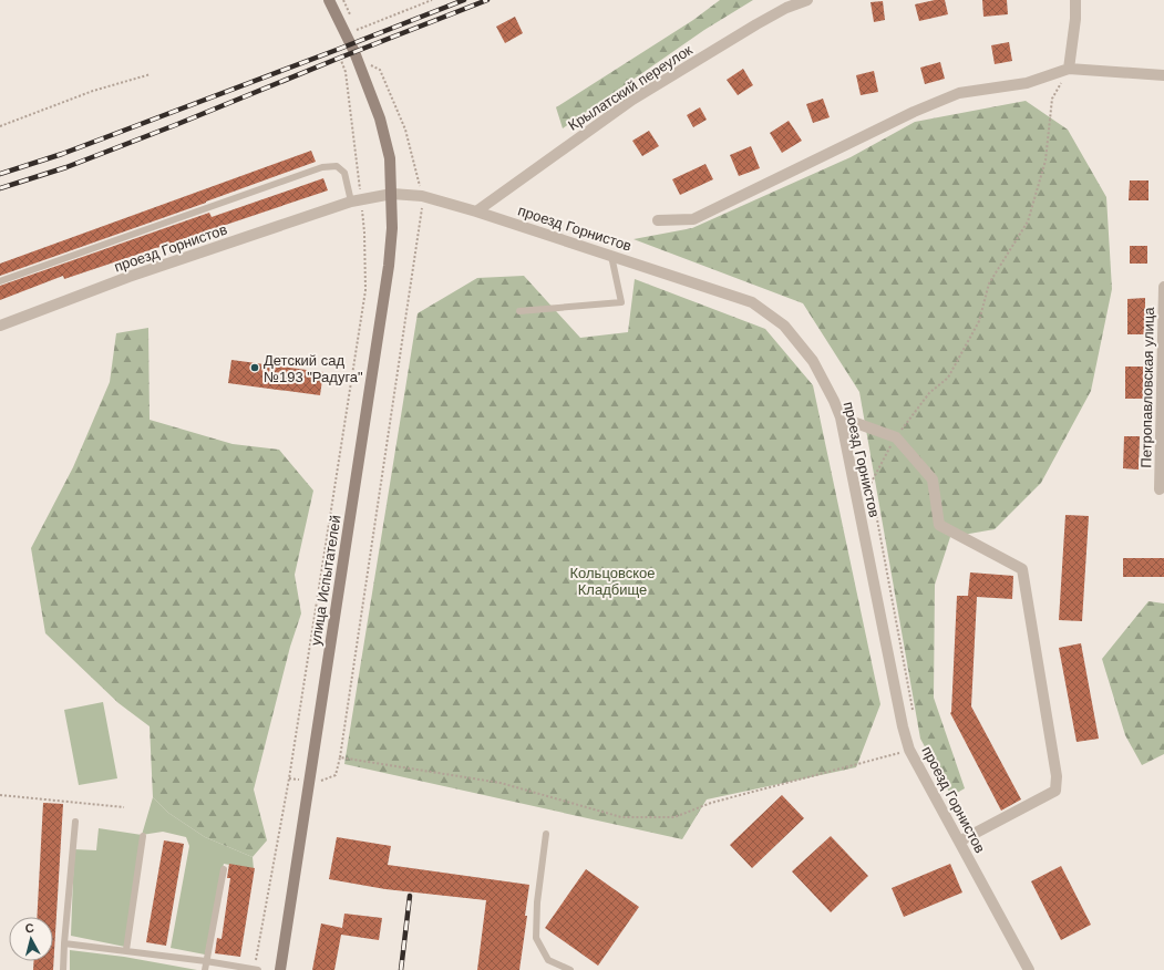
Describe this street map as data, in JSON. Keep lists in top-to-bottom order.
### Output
{
  "streets": {
    "main road": ["улица Испытателей"],
    "street": ["Крылатский переулок", "проезд Горнистов", "Петропавловская улица"]
  },
  "crossings": [
    ["Крылатский переулок", "проезд Горнистов"],
    ["проезд Горнистов", "улица Испытателей"]
  ],
  "parks": ["Кольцовское Кладбище"],
  "places": ["Детский сад №193 \"Радуга\""],
  "north": "top"
}
